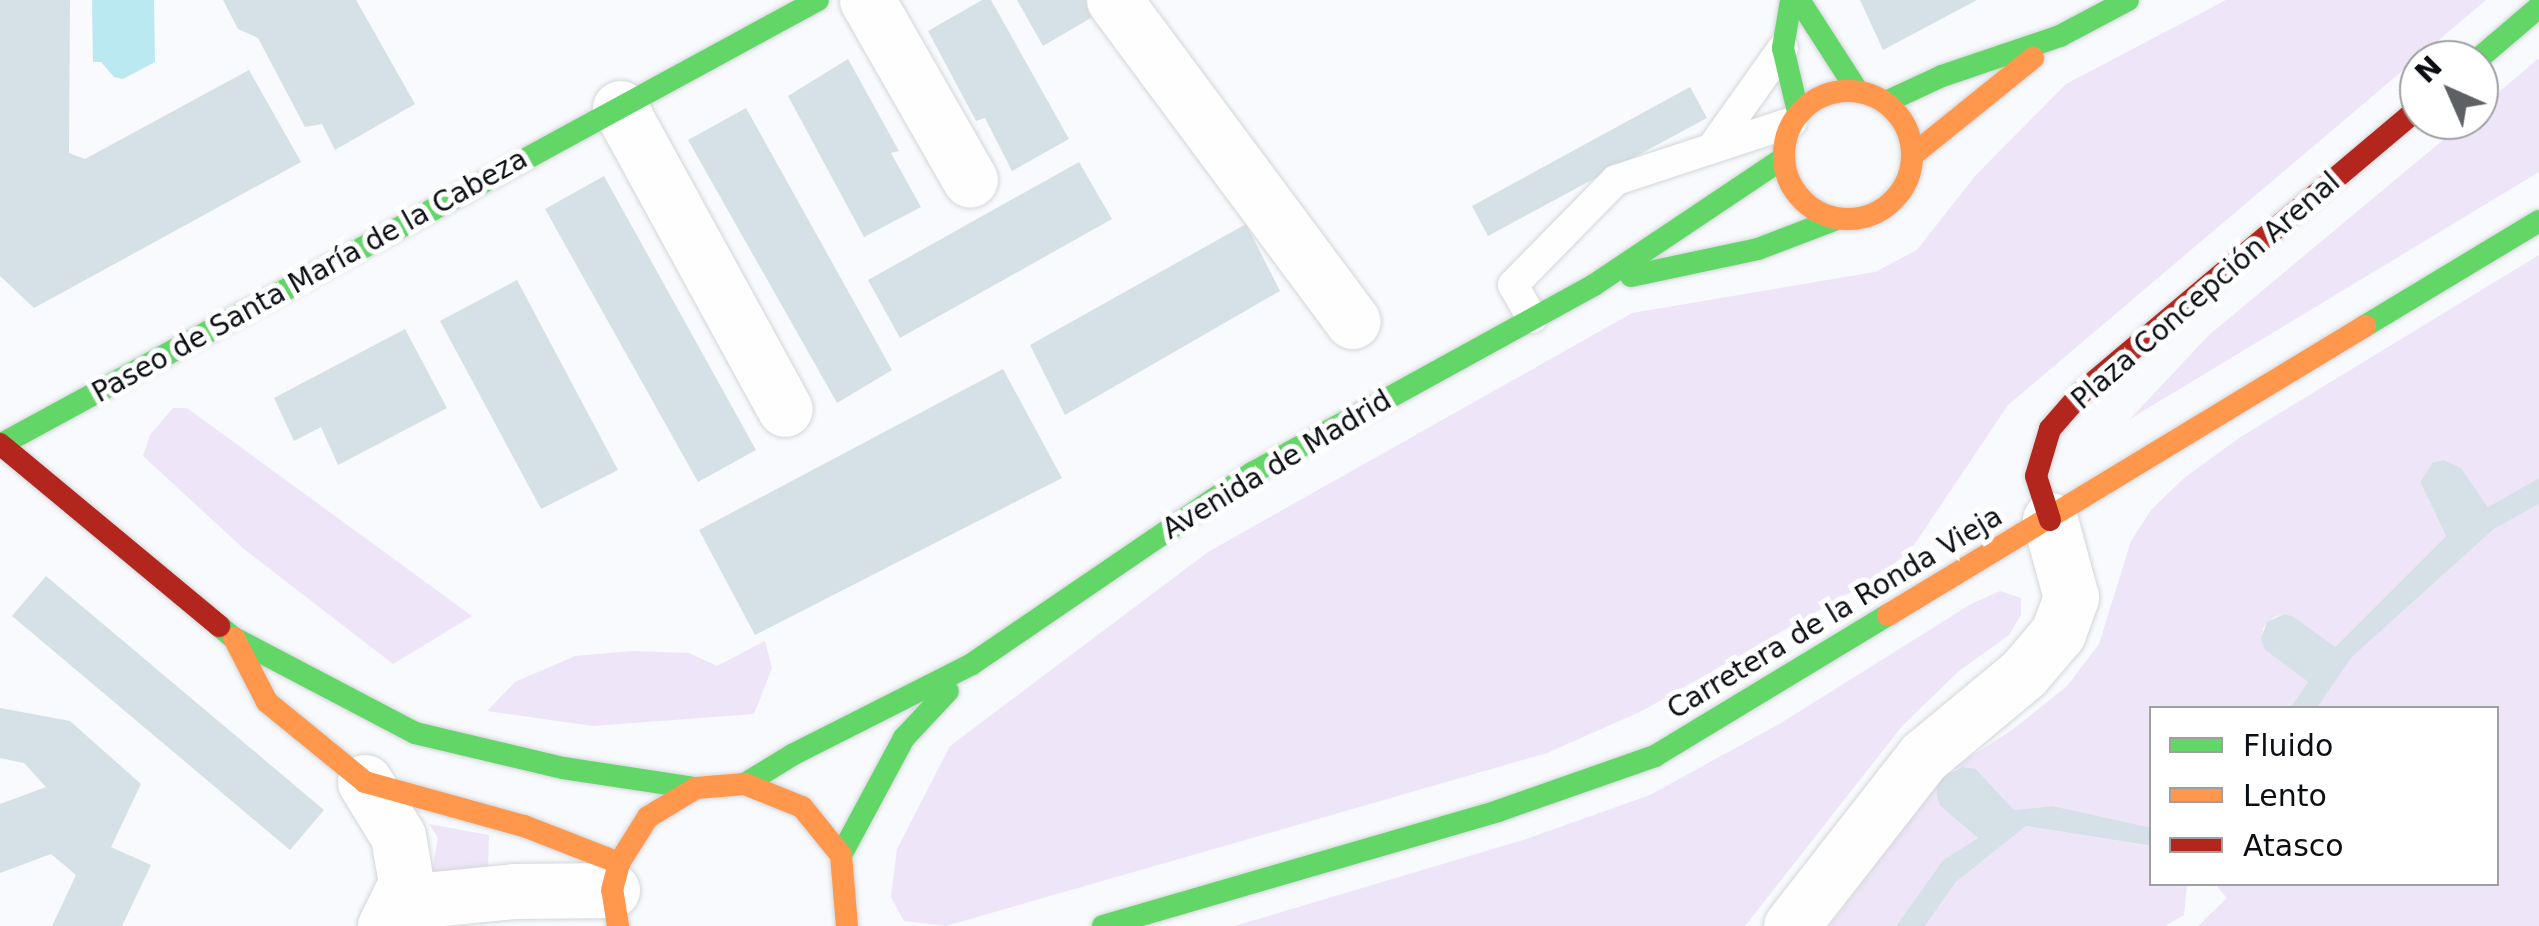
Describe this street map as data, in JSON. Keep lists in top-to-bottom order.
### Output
{
  "streets": {
    "main road": [
      "Paseo de Santa María de la Cabeza",
      "Plaza Concepción Arenal",
      "Avenida de Madrid",
      "Carretera de la Ronda Vieja"
    ]
  },
  "crossings": [
    ["Plaza Concepción Arenal", "Carretera de la Ronda Vieja"]
  ],
  "legend": ["Fluido", "Lento", "Atasco"],
  "north": "top left"
}
